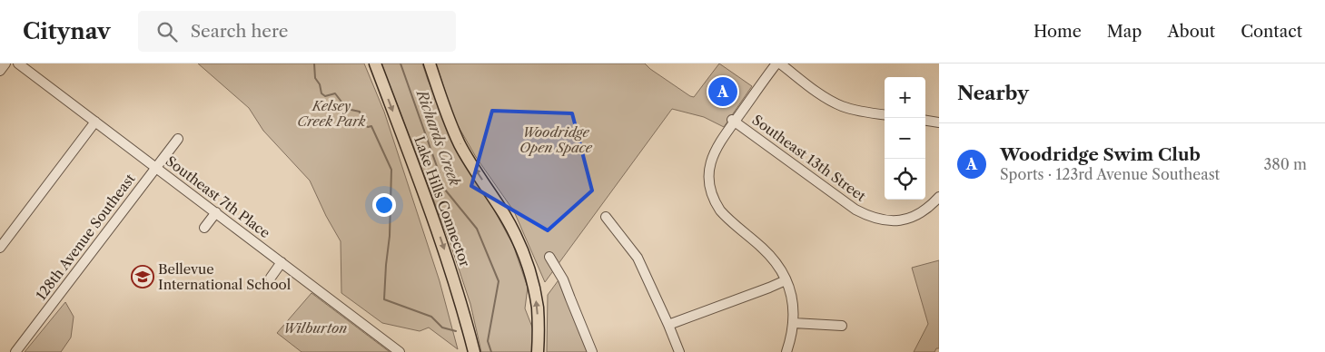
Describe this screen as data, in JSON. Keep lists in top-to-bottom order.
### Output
{
  "streets": {
    "main road": ["Lake Hills Connector"],
    "street": ["Southeast 13th Street", "Southeast 7th Place", "128th Avenue Southeast"]
  },
  "crossings": [
    ["Southeast 7th Place", "128th Avenue Southeast"]
  ],
  "water": ["Richards Creek"],
  "parks": ["Kelsey Creek Park", "Woodridge Open Space", "Wilburton"],
  "places": {
    "school or university": ["Bellevue International School"]
  },
  "page": {
    "header": "Citynav",
    "search": "Search here",
    "nav": [
      "Home",
      "Map",
      "About",
      "Contact"
    ],
    "heading": "Nearby",
    "pins": "A",
    "map_buttons": ["+", "−"],
    "list": [
      {
        "mark": "A",
        "name": "Woodridge Swim Club",
        "note": "Sports · 123rd Avenue Southeast",
        "value": "380 m"
      }
    ]
  }
}
